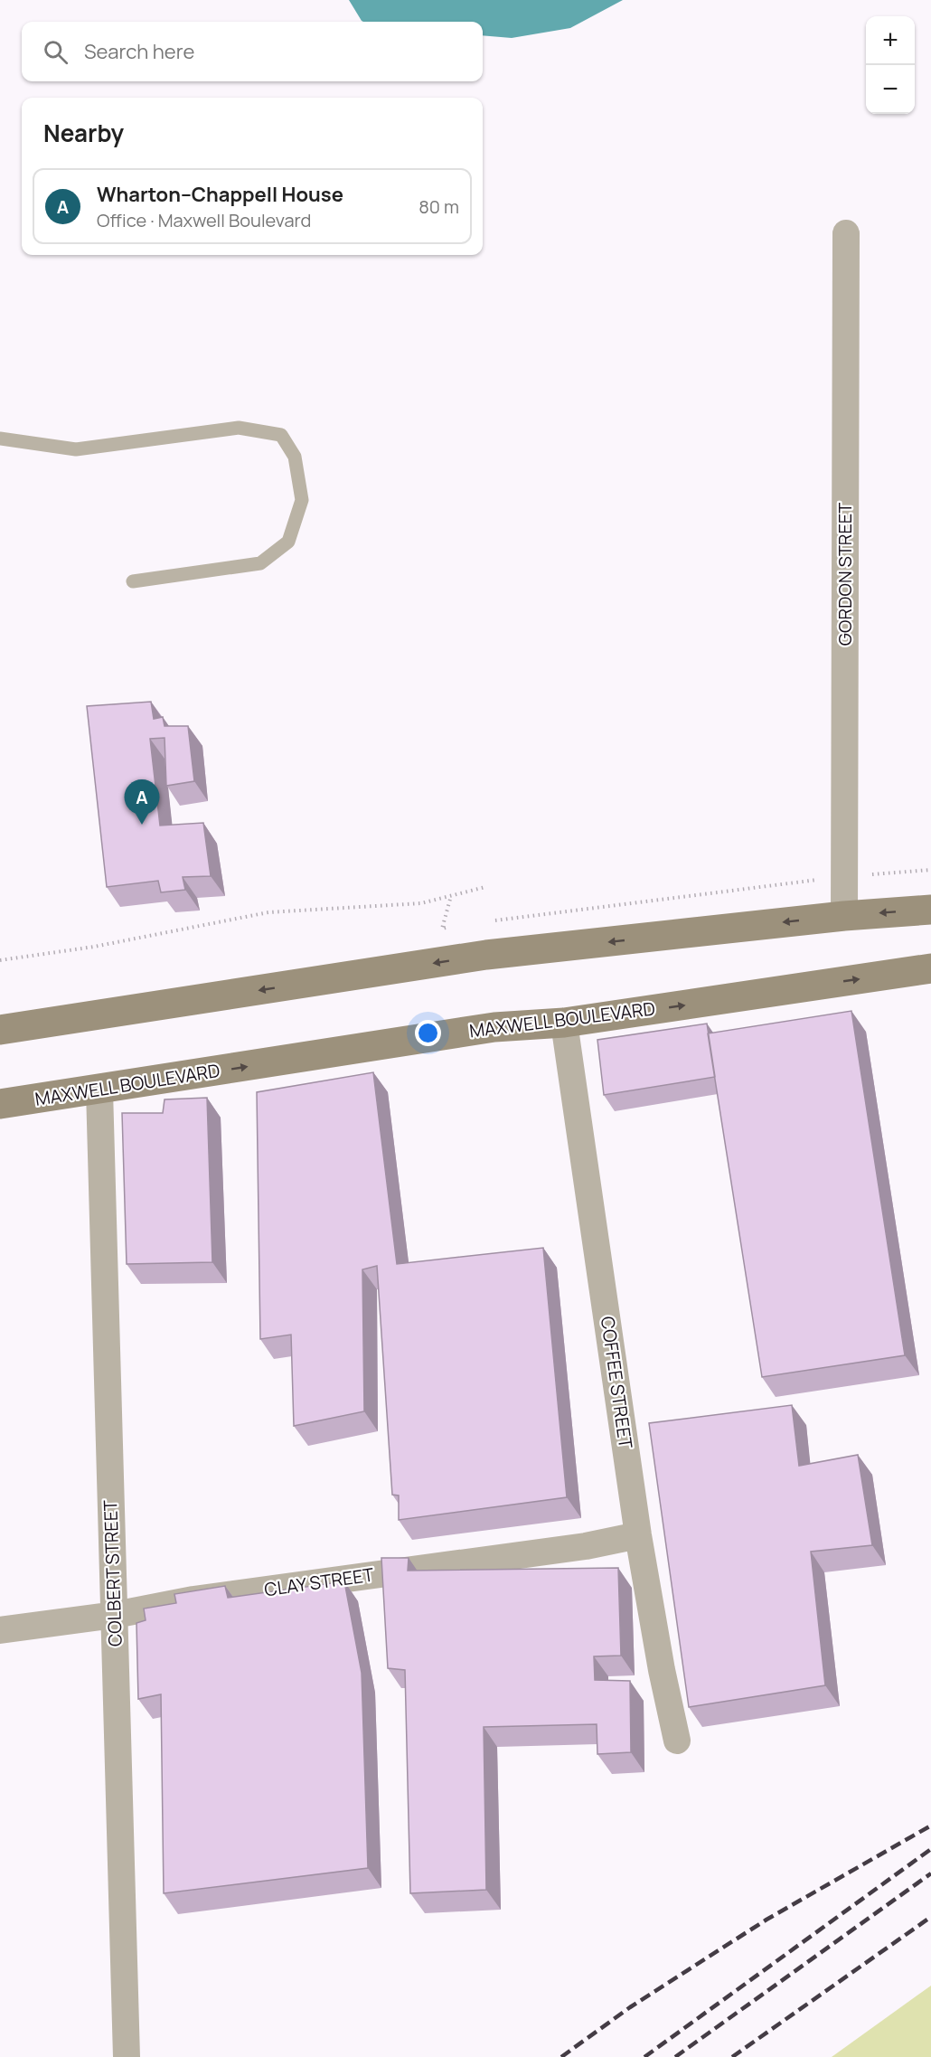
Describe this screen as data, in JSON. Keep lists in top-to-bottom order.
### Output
{
  "streets": {
    "main road": ["MAXWELL BOULEVARD"],
    "street": [
      "GORDON STREET",
      "COFFEE STREET",
      "COLBERT STREET",
      "CLAY STREET"
    ]
  },
  "crossings": [
    ["MAXWELL BOULEVARD", "COFFEE STREET"],
    ["MAXWELL BOULEVARD", "COLBERT STREET"],
    ["COFFEE STREET", "CLAY STREET"],
    ["COLBERT STREET", "CLAY STREET"]
  ],
  "page": {
    "map_buttons": ["+", "−"],
    "search": "Search here",
    "heading": "Nearby",
    "list": [
      {
        "mark": "A",
        "name": "Wharton–Chappell House",
        "note": "Office · Maxwell Boulevard",
        "value": "80 m"
      }
    ],
    "pins": "A"
  }
}
